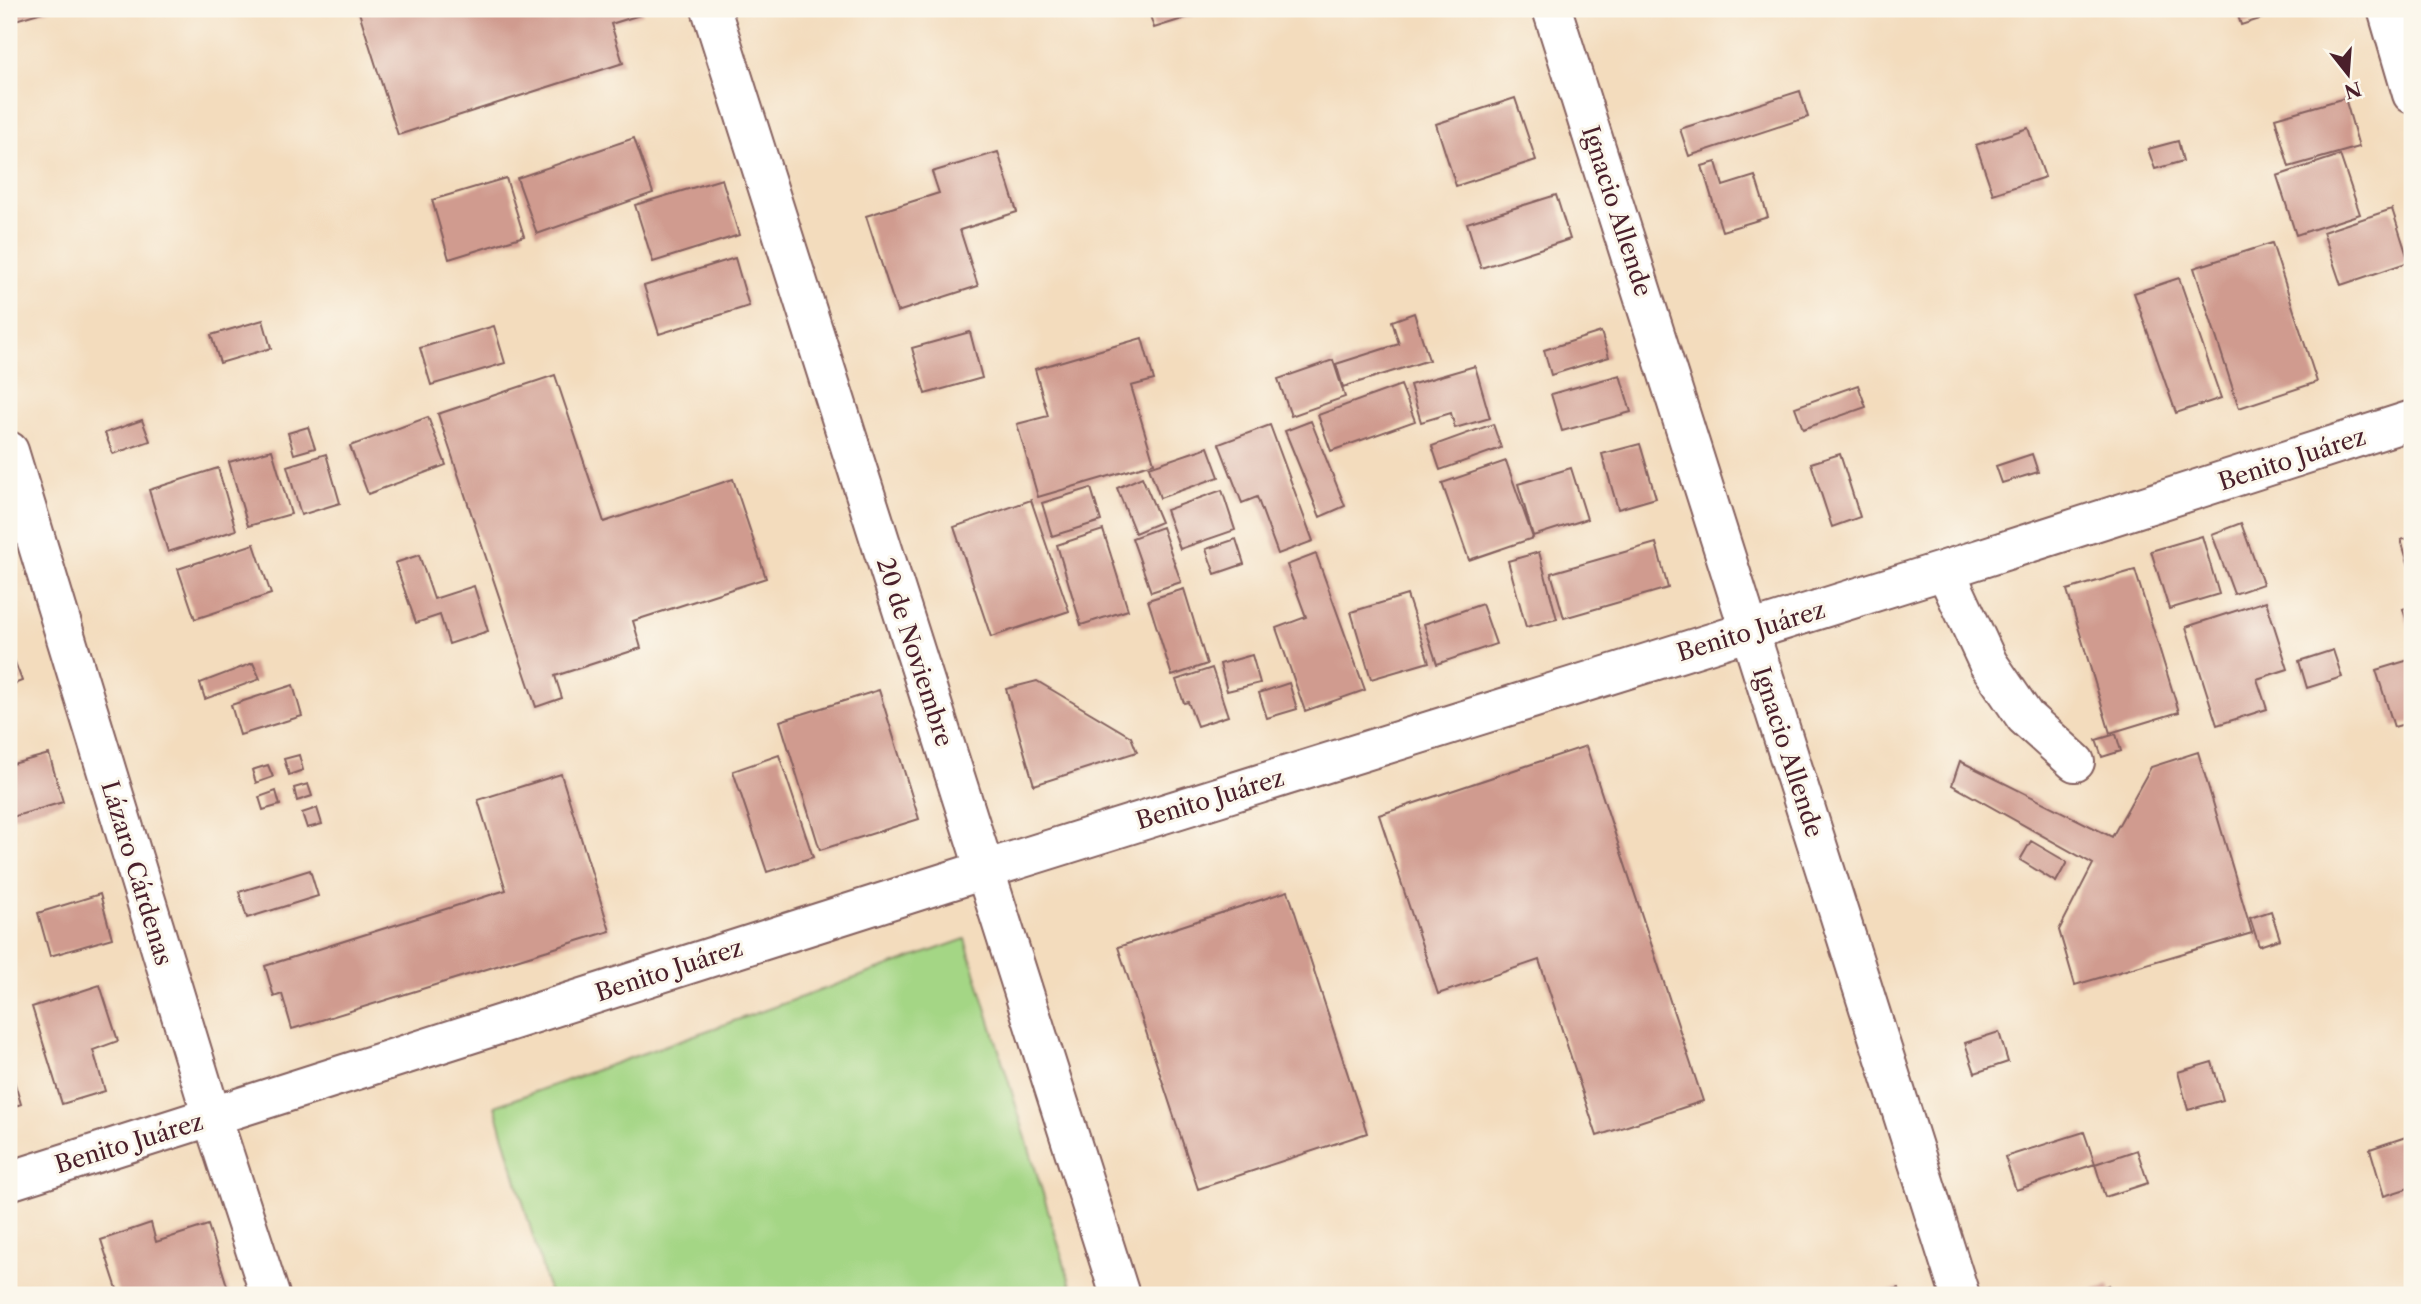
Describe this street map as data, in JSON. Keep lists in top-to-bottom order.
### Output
{
  "streets": {
    "street": [
      "Ignacio Allende",
      "Benito Juárez",
      "20 de Noviembre",
      "Lázaro Cárdenas"
    ]
  },
  "crossings": [
    ["Ignacio Allende", "Benito Juárez"],
    ["Benito Juárez", "20 de Noviembre"],
    ["Benito Juárez", "Lázaro Cárdenas"]
  ],
  "north": "bottom"
}
